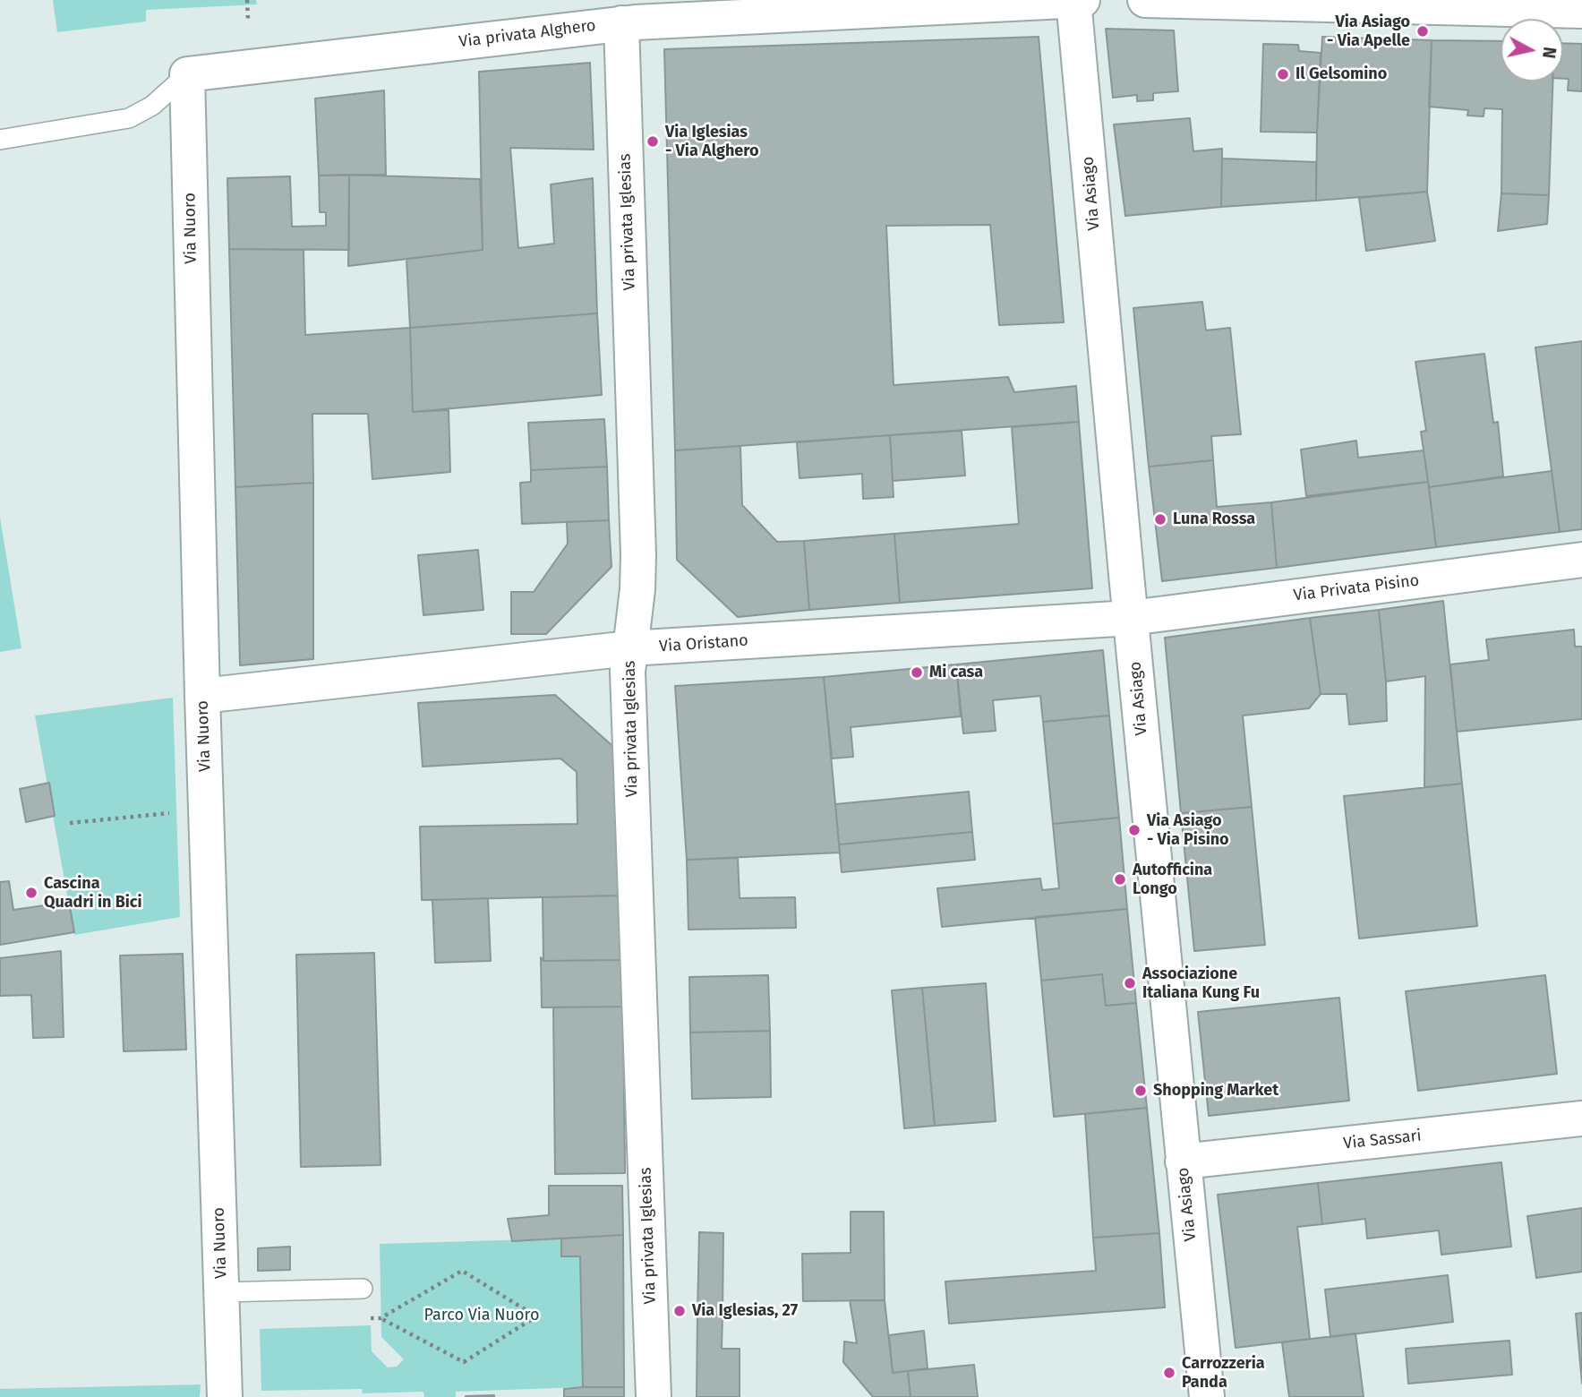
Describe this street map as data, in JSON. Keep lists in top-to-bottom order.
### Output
{
  "streets": {
    "street": [
      "Via privata Alghero",
      "Via Asiago",
      "Via privata Iglesias",
      "Via Nuoro",
      "Via Privata Pisino",
      "Via Oristano",
      "Via Sassari"
    ]
  },
  "crossings": [
    ["Via privata Alghero", "Via Asiago"],
    ["Via privata Alghero", "Via privata Iglesias"],
    ["Via privata Alghero", "Via Nuoro"],
    ["Via Asiago", "Via Privata Pisino"],
    ["Via Asiago", "Via Oristano"],
    ["Via Asiago", "Via Sassari"],
    ["Via privata Iglesias", "Via Oristano"],
    ["Via Nuoro", "Via Oristano"],
    ["Via Privata Pisino", "Via Oristano"]
  ],
  "parks": ["Parco Via Nuoro"],
  "places": [
    "Via Asiago - Via Apelle",
    "Il Gelsomino",
    "Via Iglesias - Via Alghero",
    "Luna Rossa",
    "Mi casa",
    "Via Asiago - Via Pisino",
    "Autofficina Longo",
    "Cascina Quadri in Bici",
    "Associazione Italiana Kung Fu",
    "Shopping Market",
    "Via Iglesias, 27",
    "Carrozzeria Panda"
  ],
  "north": "right"
}
